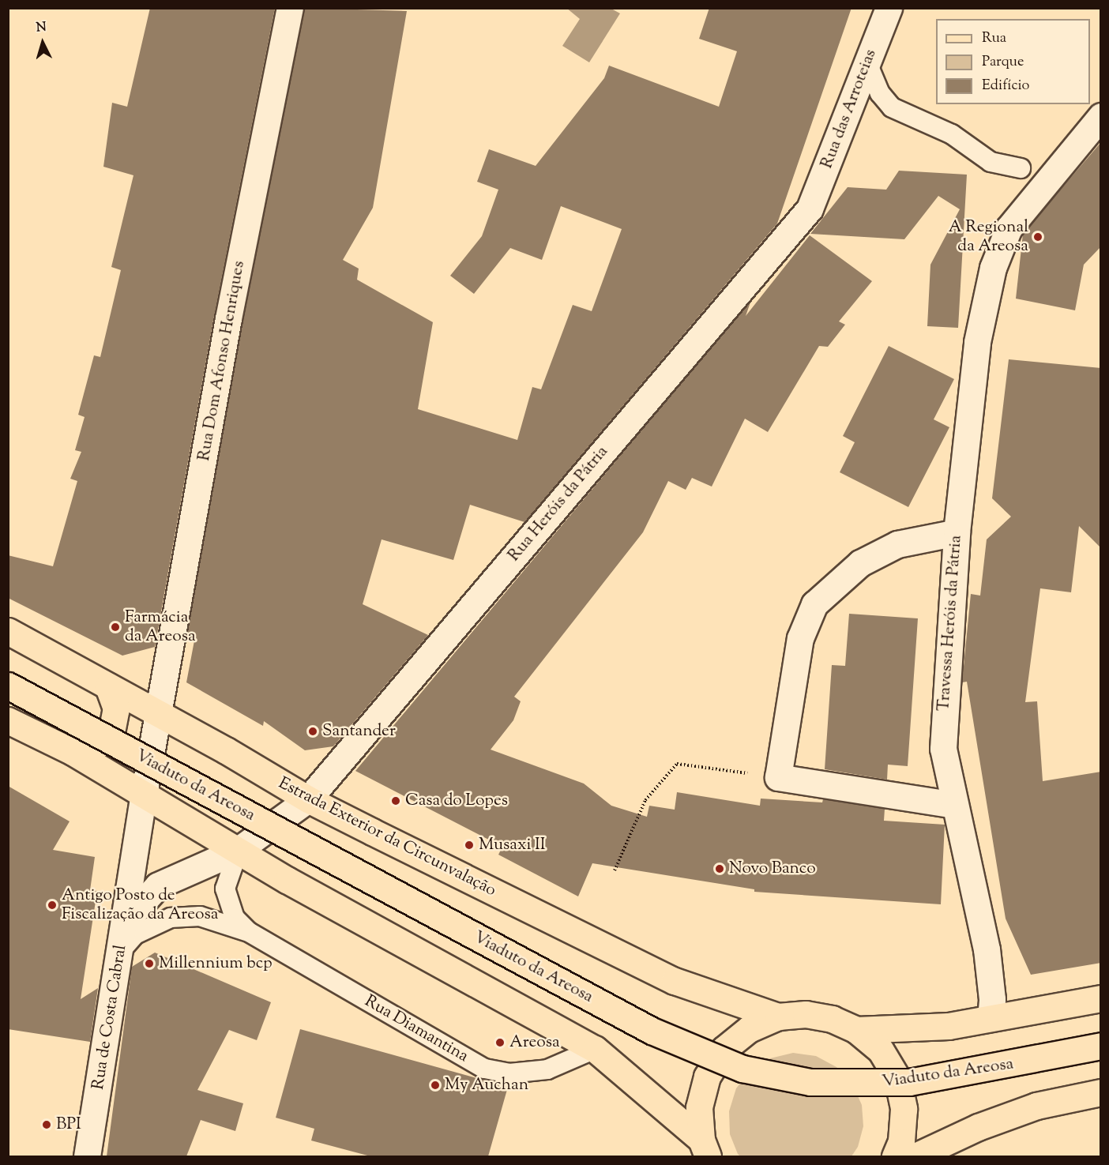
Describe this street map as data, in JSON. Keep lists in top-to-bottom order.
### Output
{
  "streets": {
    "main road": ["Viaduto da Areosa", "Estrada Exterior da Circunvalação"],
    "street": [
      "Rua das Arroteias",
      "Rua Dom Afonso Henriques",
      "Rua Heróis da Pátria",
      "Travessa Heróis da Pátria",
      "Rua de Costa Cabral"
    ],
    "lane": ["Rua Diamantina"]
  },
  "crossings": [
    ["Rua das Arroteias", "Rua Heróis da Pátria"],
    ["Rua Dom Afonso Henriques", "Estrada Exterior da Circunvalação"],
    ["Rua Dom Afonso Henriques", "Rua de Costa Cabral"],
    ["Rua Heróis da Pátria", "Estrada Exterior da Circunvalação"],
    ["Rua Heróis da Pátria", "Rua de Costa Cabral"],
    ["Rua Heróis da Pátria", "Rua Diamantina"],
    ["Rua de Costa Cabral", "Rua Diamantina"]
  ],
  "places": [
    "A Regional da Areosa",
    "Farmácia da Areosa",
    "Santander",
    "Casa do Lopes",
    "Musaxi II",
    "Novo Banco",
    "Antigo Posto de Fiscalização da Areosa",
    "Millennium bcp",
    "Areosa",
    "My Auchan",
    "BPI"
  ],
  "legend": ["Rua", "Parque", "Edifício"],
  "north": "top"
}
